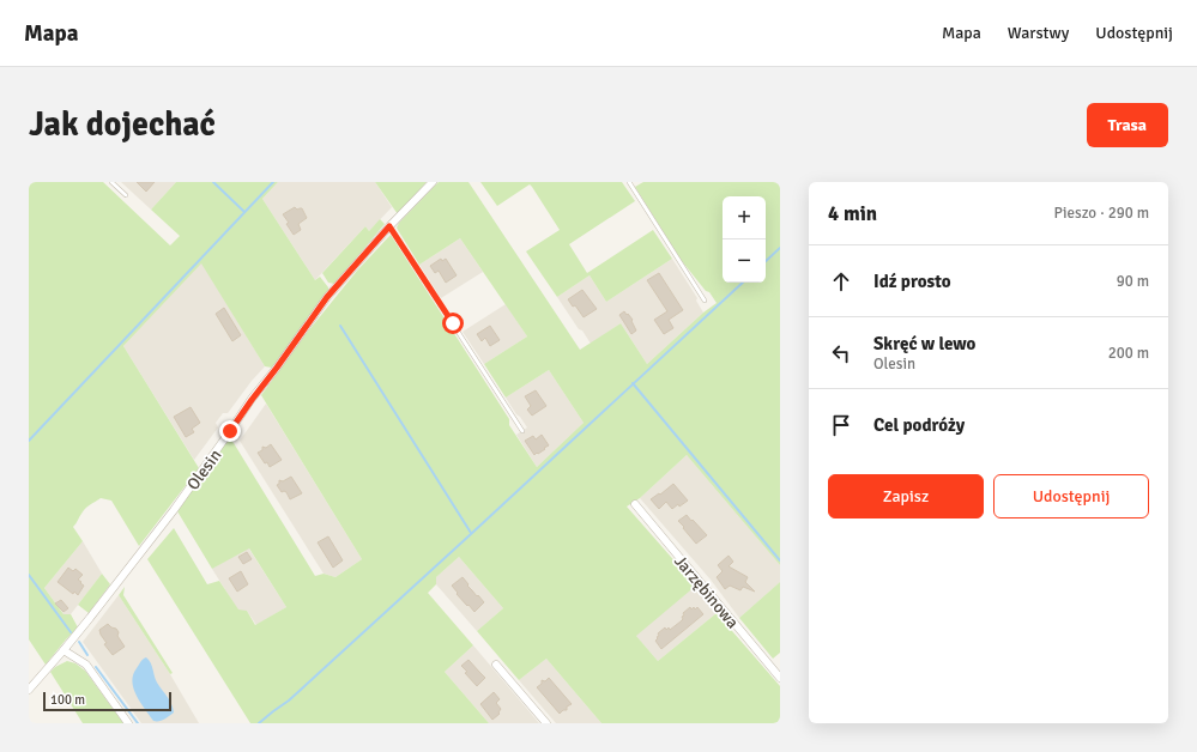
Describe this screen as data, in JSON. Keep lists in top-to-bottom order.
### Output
{
  "streets": {
    "street": ["Olesin", "Jarzębinowa"]
  },
  "scale_bar": "100 m",
  "page": {
    "header": "Mapa",
    "nav": ["Mapa", "Warstwy", "Udostępnij"],
    "buttons": [
      "Trasa",
      ["Zapisz", "Udostępnij"]
    ],
    "title": "Jak dojechać",
    "heading": ["4 min", "Pieszo · 290 m"],
    "map_buttons": ["+", "−"],
    "list": [
      ["Idź prosto", "90 m"],
      ["Skręć w lewo", "Olesin", "200 m"],
      "Cel podróży"
    ],
    "scale": "100 m"
  }
}
